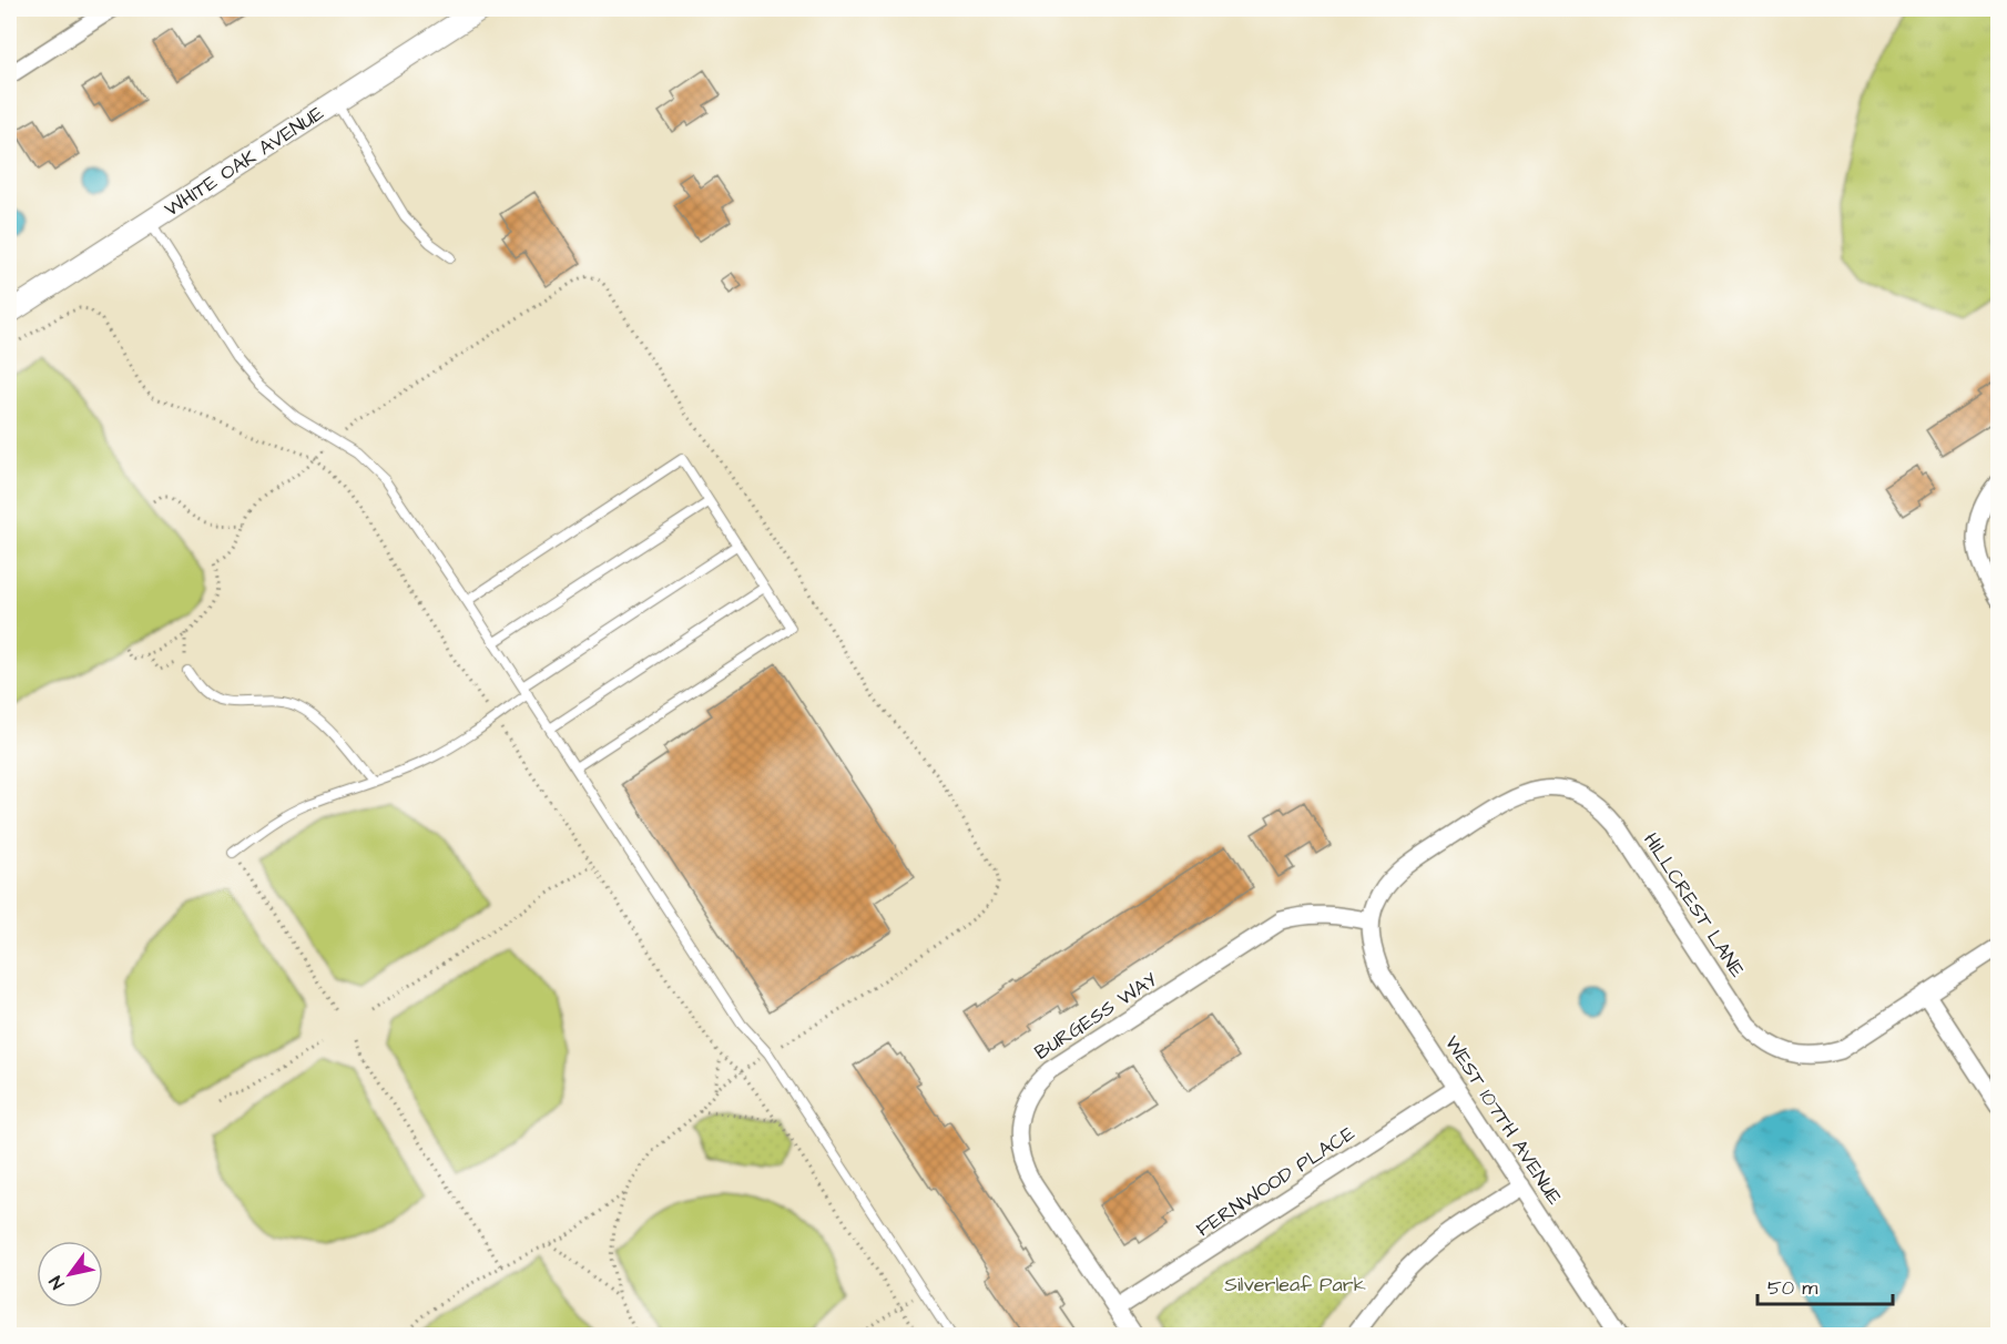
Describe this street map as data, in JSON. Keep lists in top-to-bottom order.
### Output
{
  "streets": {
    "street": [
      "WHITE OAK AVENUE",
      "HILLCREST LANE",
      "BURGESS WAY",
      "WEST 107TH AVENUE",
      "FERNWOOD PLACE"
    ]
  },
  "crossings": [
    ["HILLCREST LANE", "BURGESS WAY"],
    ["HILLCREST LANE", "WEST 107TH AVENUE"],
    ["BURGESS WAY", "WEST 107TH AVENUE"],
    ["BURGESS WAY", "FERNWOOD PLACE"],
    ["WEST 107TH AVENUE", "FERNWOOD PLACE"]
  ],
  "parks": ["Silverleaf Park"],
  "scale_bar": "50 m",
  "north": "bottom left"
}
